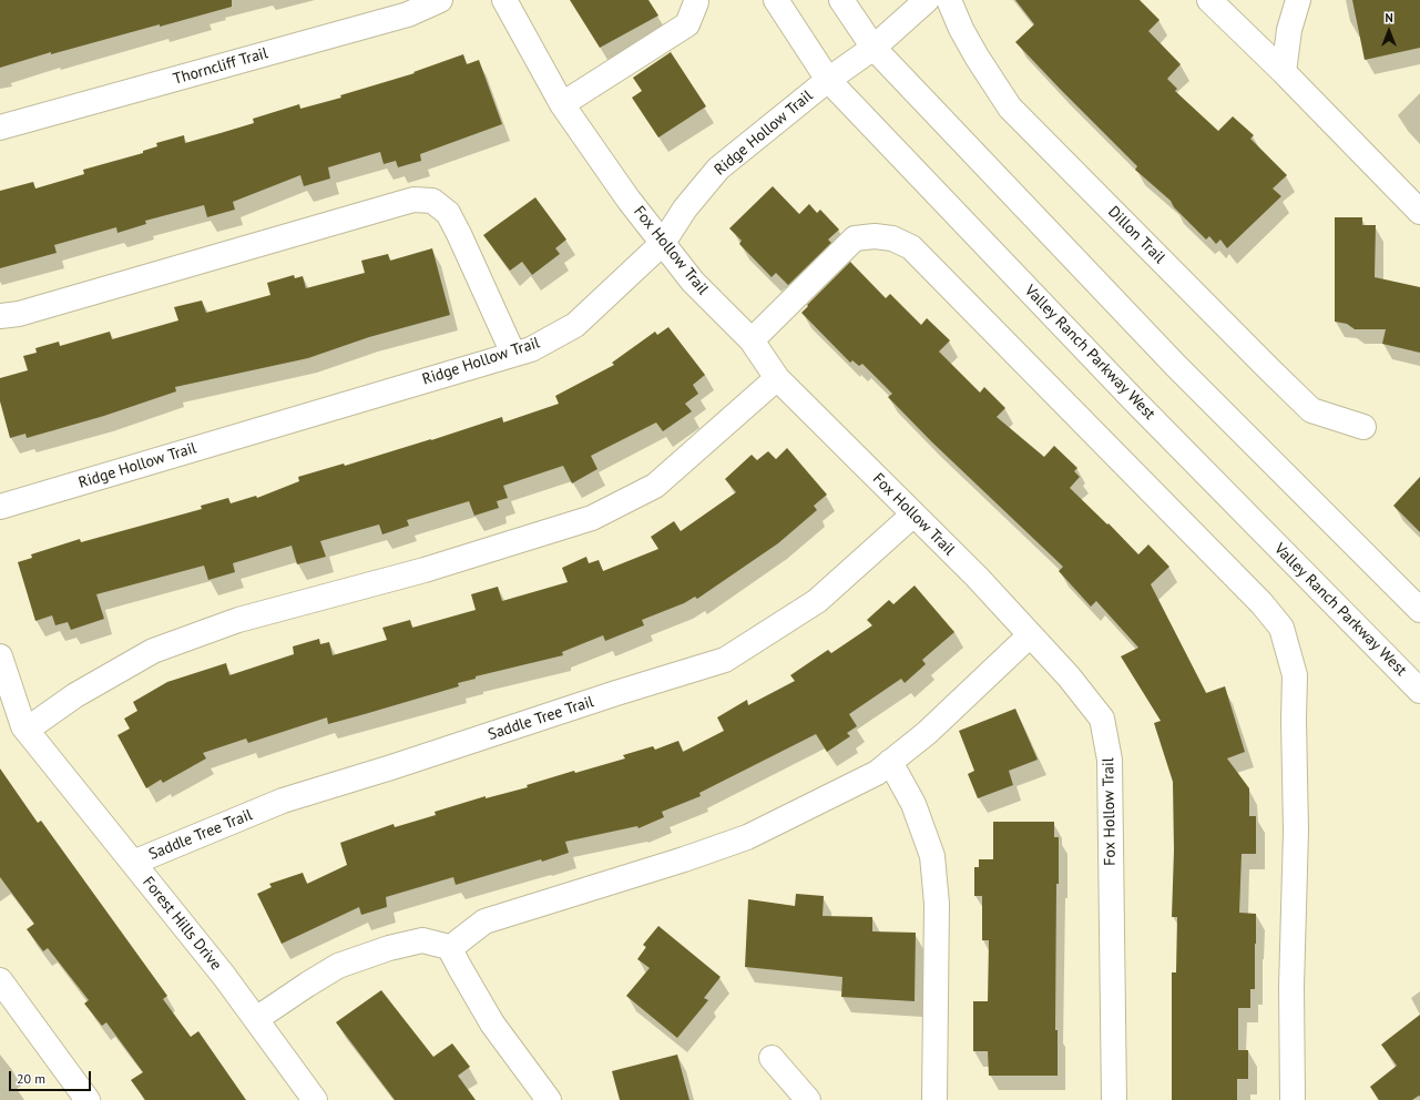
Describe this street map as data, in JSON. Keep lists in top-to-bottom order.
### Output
{
  "streets": {
    "street": [
      "Thorncliff Trail",
      "Ridge Hollow Trail",
      "Dillon Trail",
      "Fox Hollow Trail",
      "Valley Ranch Parkway West",
      "Saddle Tree Trail",
      "Forest Hills Drive"
    ]
  },
  "crossings": [
    ["Ridge Hollow Trail", "Fox Hollow Trail"],
    ["Ridge Hollow Trail", "Valley Ranch Parkway West"],
    ["Fox Hollow Trail", "Saddle Tree Trail"],
    ["Saddle Tree Trail", "Forest Hills Drive"]
  ],
  "scale_bar": "20 m",
  "north": "top"
}
